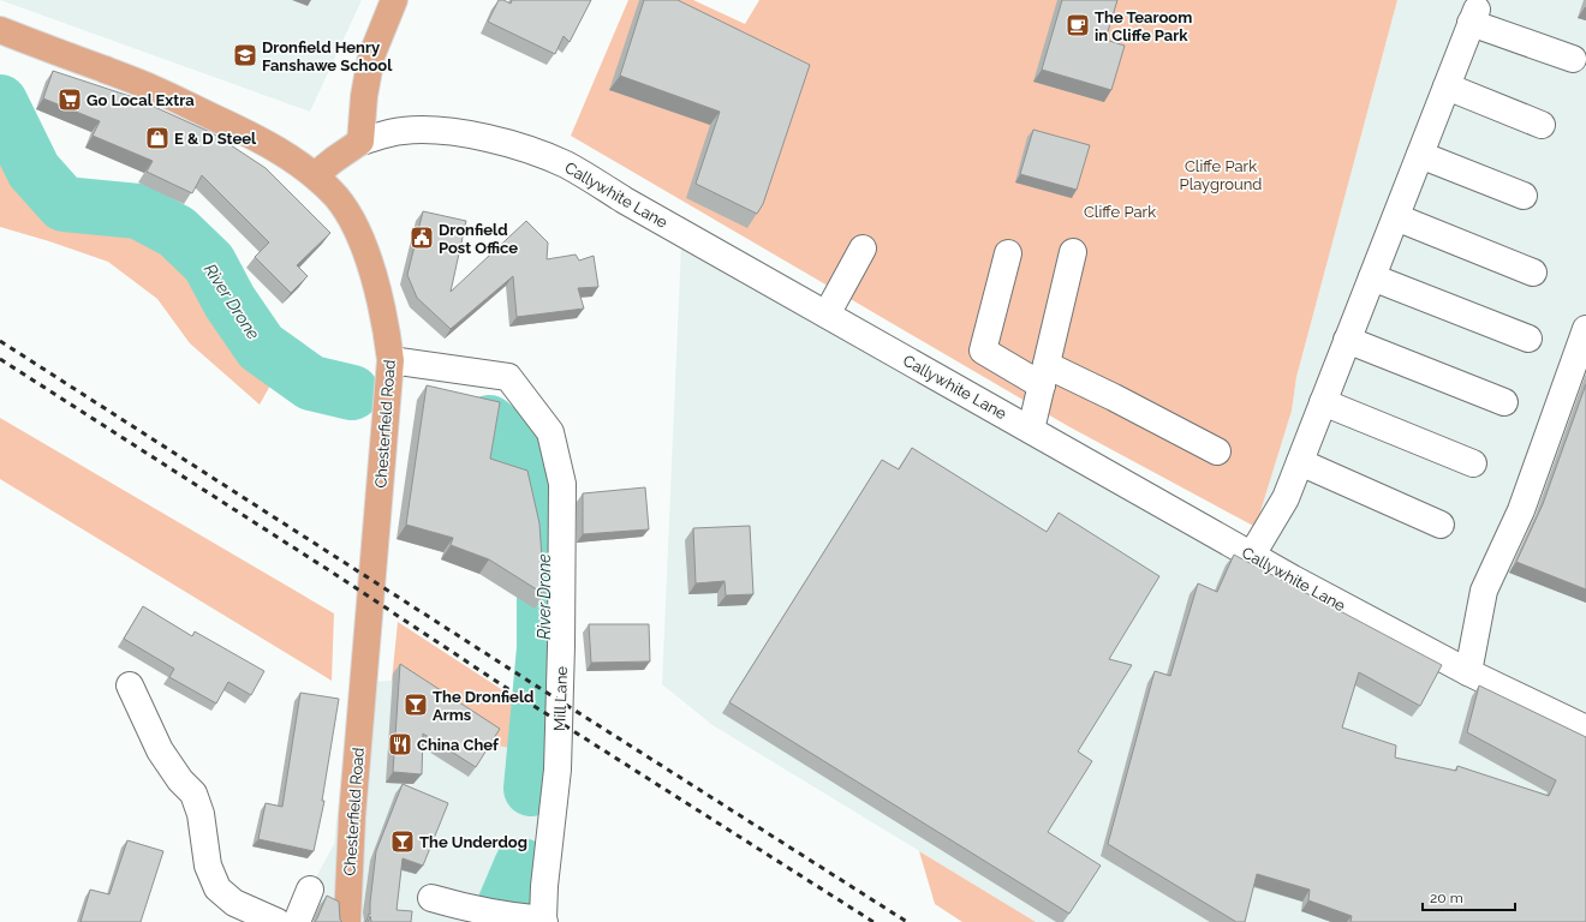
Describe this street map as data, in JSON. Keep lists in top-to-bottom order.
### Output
{
  "streets": {
    "main road": ["Callywhite Lane", "Chesterfield Road"],
    "street": ["Mill Lane"]
  },
  "crossings": [
    ["Callywhite Lane", "Chesterfield Road"],
    ["Chesterfield Road", "Mill Lane"]
  ],
  "water": ["River Drone"],
  "parks": ["Cliffe Park Playground", "Cliffe Park"],
  "places": {
    "cafe": ["The Tearoom in Cliffe Park"],
    "school or university": ["Dronfield Henry Fanshawe School"],
    "supermarket": ["Go Local Extra"],
    "shop": ["E & D Steel"],
    "public building": ["Dronfield Post Office"],
    "bar": ["The Dronfield Arms", "The Underdog"],
    "restaurant": ["China Chef"]
  },
  "scale_bar": "20 m"
}
